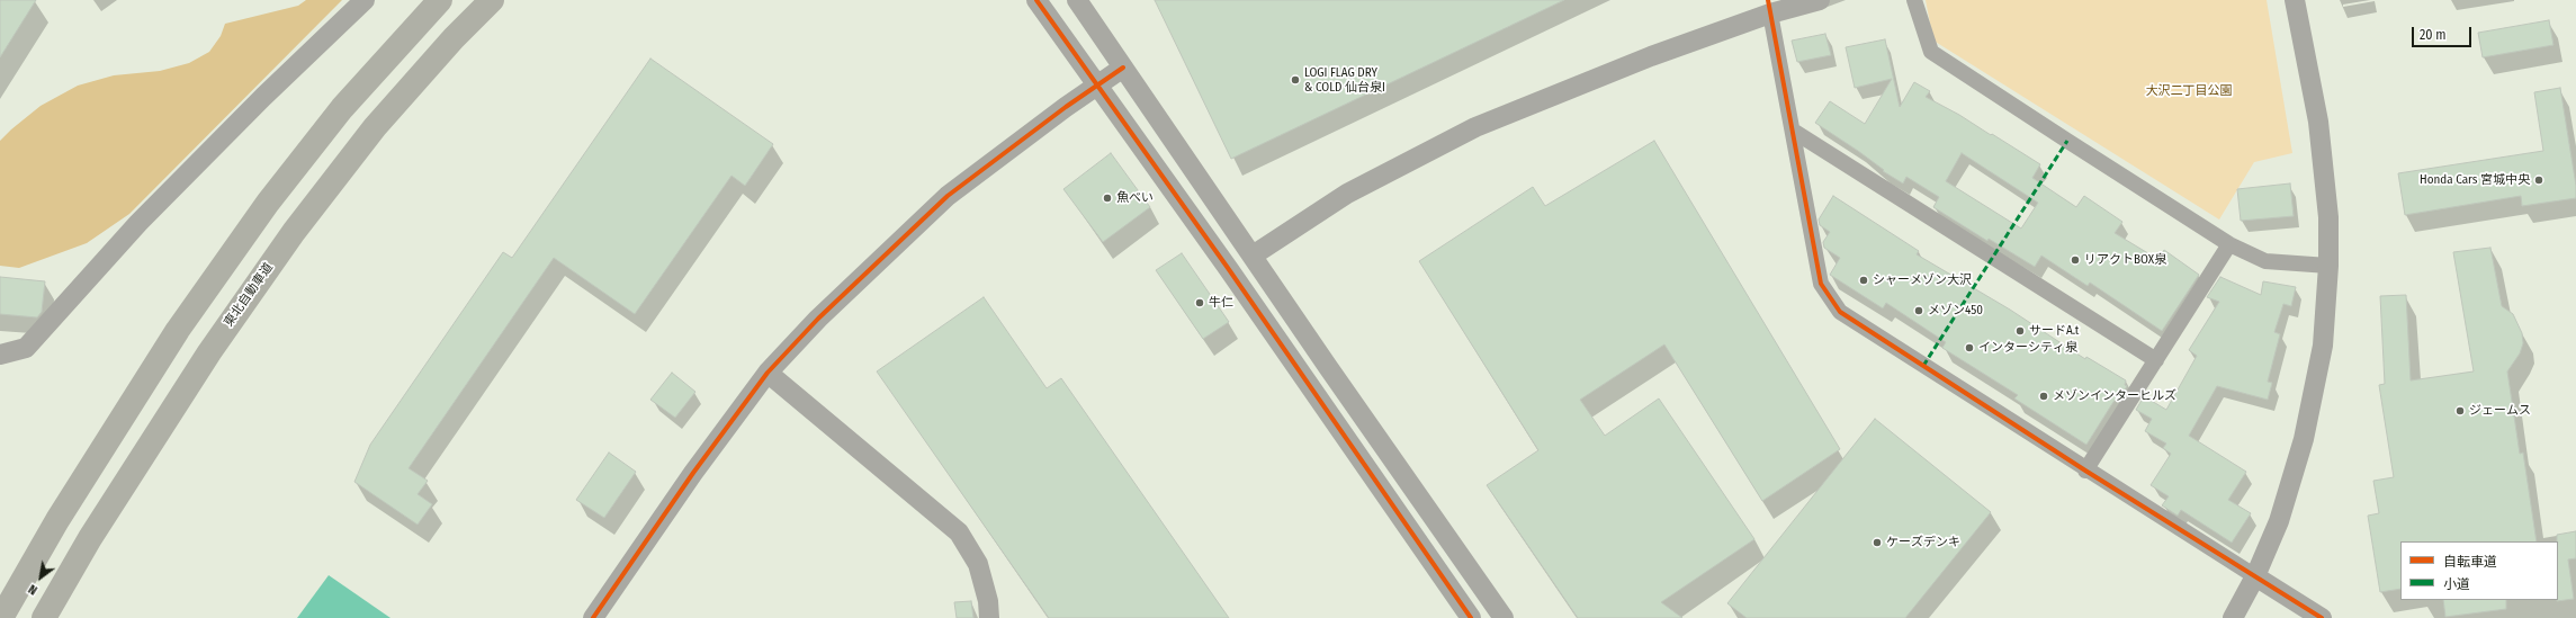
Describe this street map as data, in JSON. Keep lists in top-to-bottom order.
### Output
{
  "streets": {
    "highway": ["東北自動車道"]
  },
  "parks": ["大沢二丁目公園"],
  "places": [
    "LOGI FLAG DRY & COLD 仙台泉I",
    "Honda Cars 宮城中央",
    "魚べい",
    "リアクトBOX泉",
    "シャーメゾン大沢",
    "牛仁",
    "メゾン450",
    "サードA.t",
    "インターシティ泉",
    "メゾンインターヒルズ",
    "ジェームス",
    "ケーズデンキ"
  ],
  "legend": ["自転車道", "小道"],
  "scale_bar": "20 m",
  "north": "bottom left"
}
